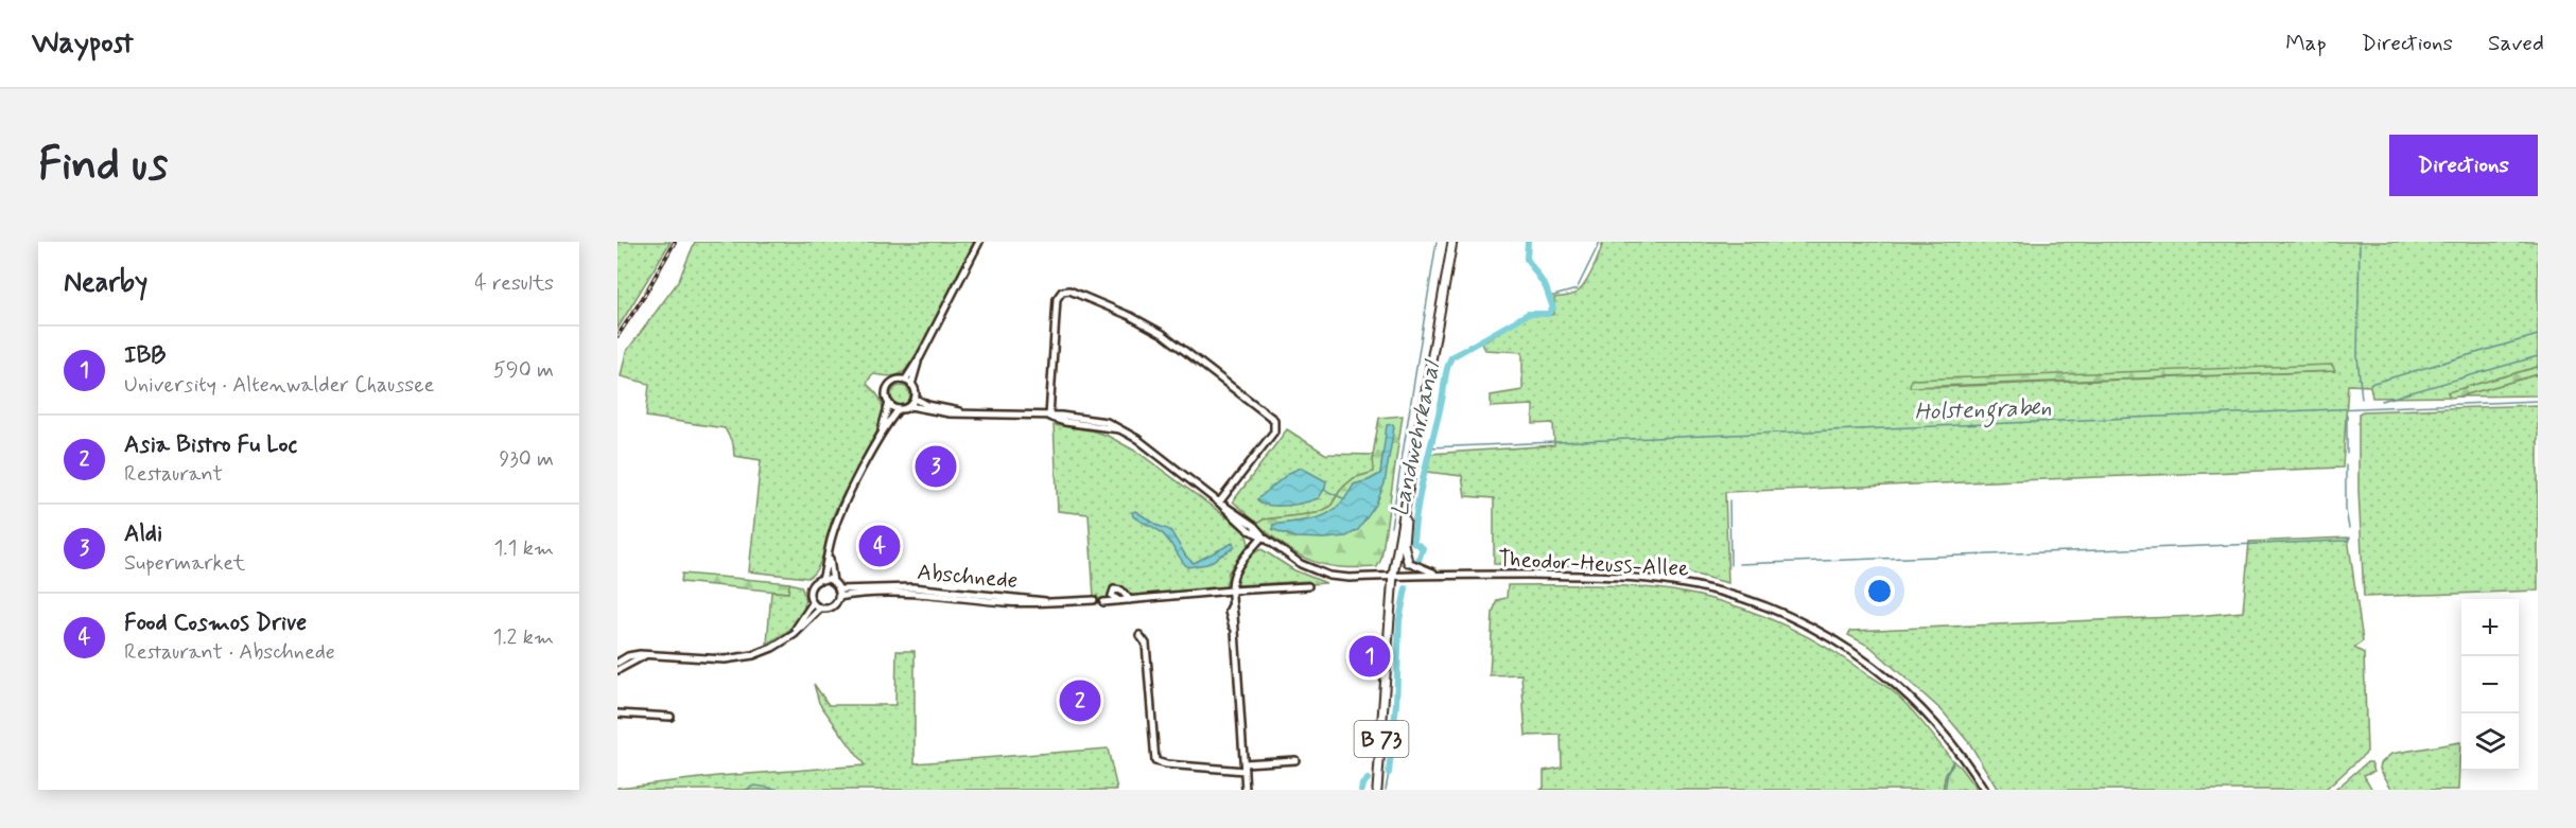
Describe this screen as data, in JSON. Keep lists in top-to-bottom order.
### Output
{
  "streets": {
    "main road": ["B 73"],
    "street": ["Theodor-Heuss-Allee", "Abschnede"]
  },
  "crossings": [
    ["Theodor-Heuss-Allee", "B 73"]
  ],
  "water": ["Holstengraben", "Landwehrkanal"],
  "page": {
    "header": "Waypost",
    "nav": ["Map", "Directions", "Saved"],
    "buttons": "Directions",
    "title": "Find us",
    "heading": ["Nearby", "4 results"],
    "list": [
      {
        "mark": "1",
        "name": "IBB",
        "note": "University · Altenwalder Chaussee",
        "value": "590 m"
      },
      {
        "mark": "2",
        "name": "Asia Bistro Fu Loc",
        "note": "Restaurant",
        "value": "930 m"
      },
      {
        "mark": "3",
        "name": "Aldi",
        "note": "Supermarket",
        "value": "1.1 km"
      },
      {
        "mark": "4",
        "name": "Food Cosmos Drive",
        "note": "Restaurant · Abschnede",
        "value": "1.2 km"
      }
    ],
    "pins": [
      "3",
      "4",
      "1",
      "2"
    ],
    "map_buttons": ["+", "−"]
  }
}
